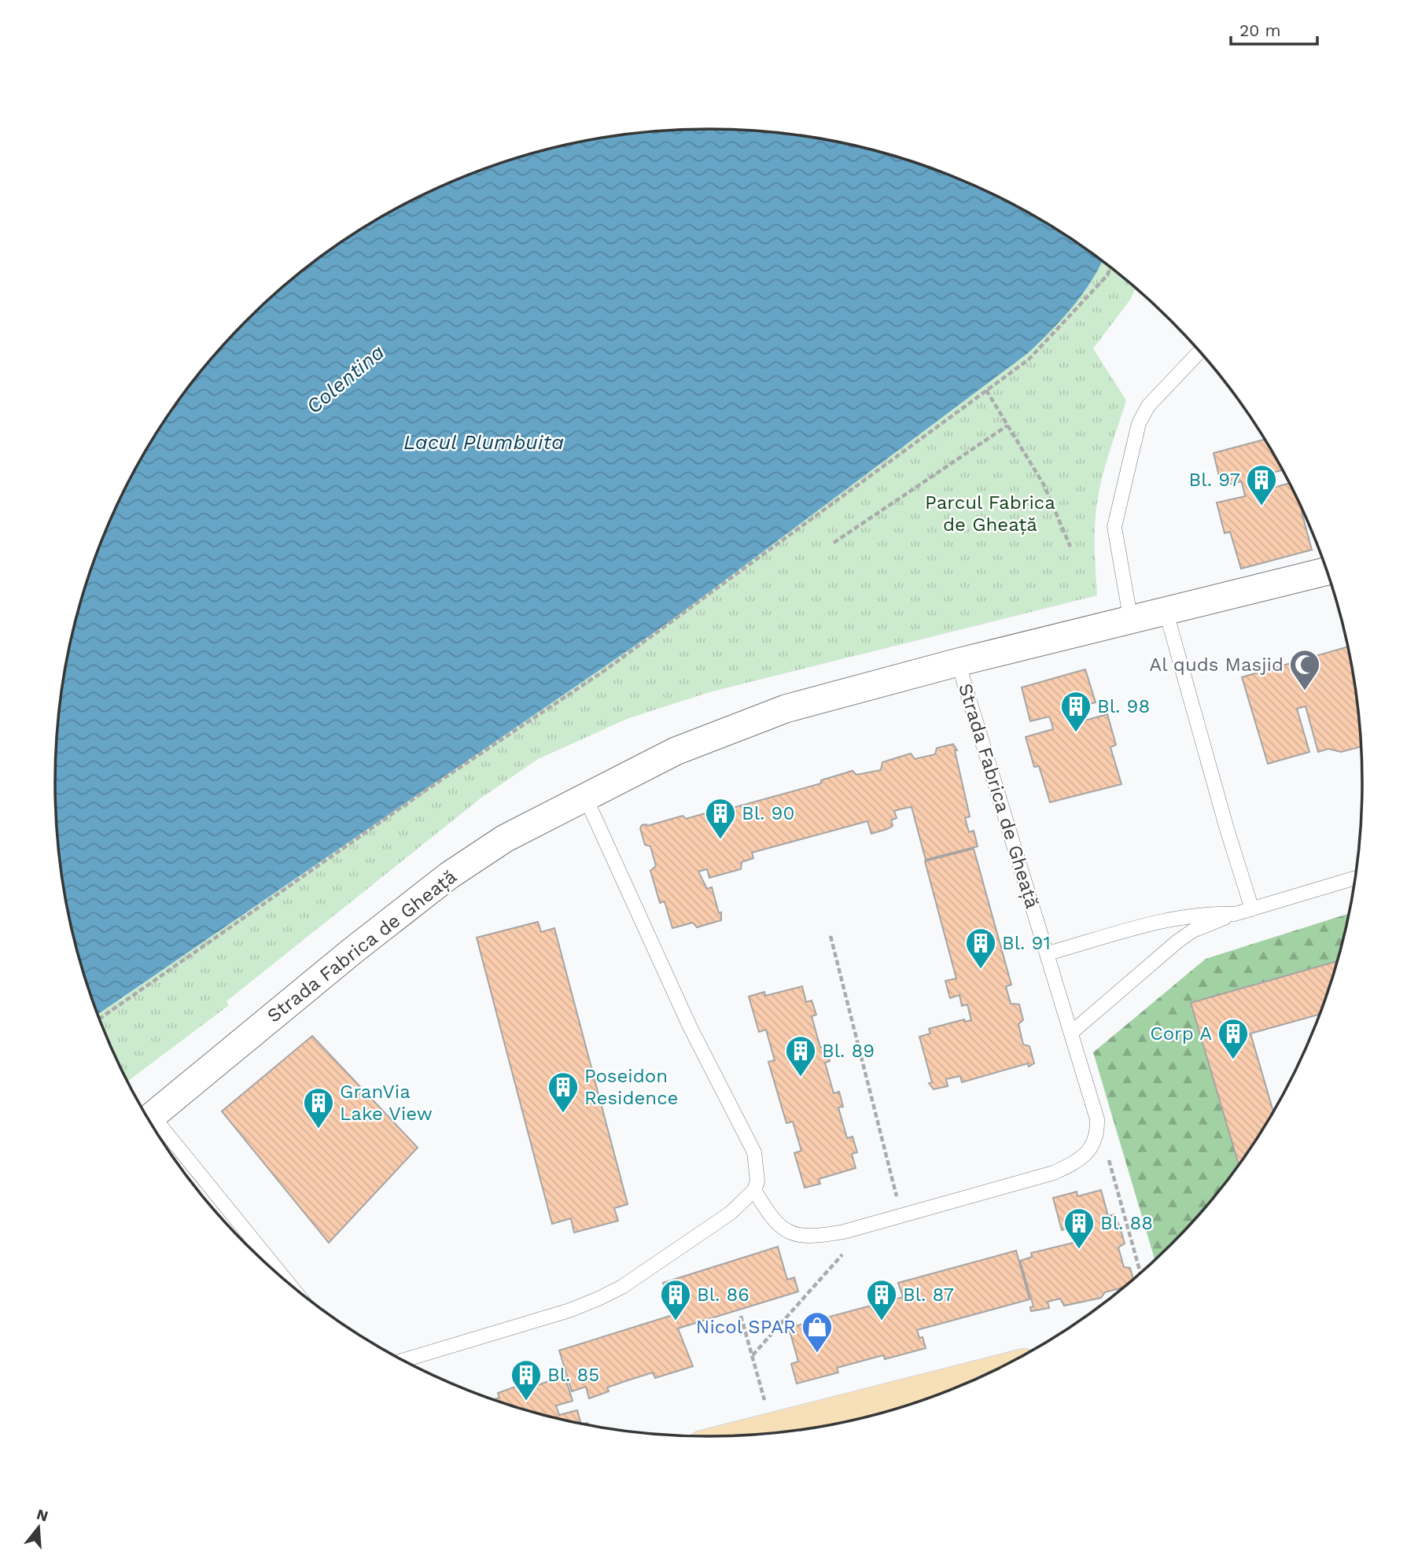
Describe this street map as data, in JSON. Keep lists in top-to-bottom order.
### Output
{
  "streets": {
    "street": ["Strada Fabrica de Gheață"]
  },
  "water": ["Colentina", "Lacul Plumbuita"],
  "parks": ["Parcul Fabrica de Gheață"],
  "places": {
    "building": [
      "Bl. 97",
      "Bl. 98",
      "Bl. 90",
      "Bl. 91",
      "Corp A",
      "Bl. 89",
      "Poseidon Residence",
      "GranVia Lake View",
      "Bl. 88",
      "Bl. 86",
      "Bl. 87",
      "Bl. 85"
    ],
    "mosque": ["Al quds Masjid"],
    "shop": ["Nicol SPAR"]
  },
  "scale_bar": "20 m",
  "north": "top"
}
